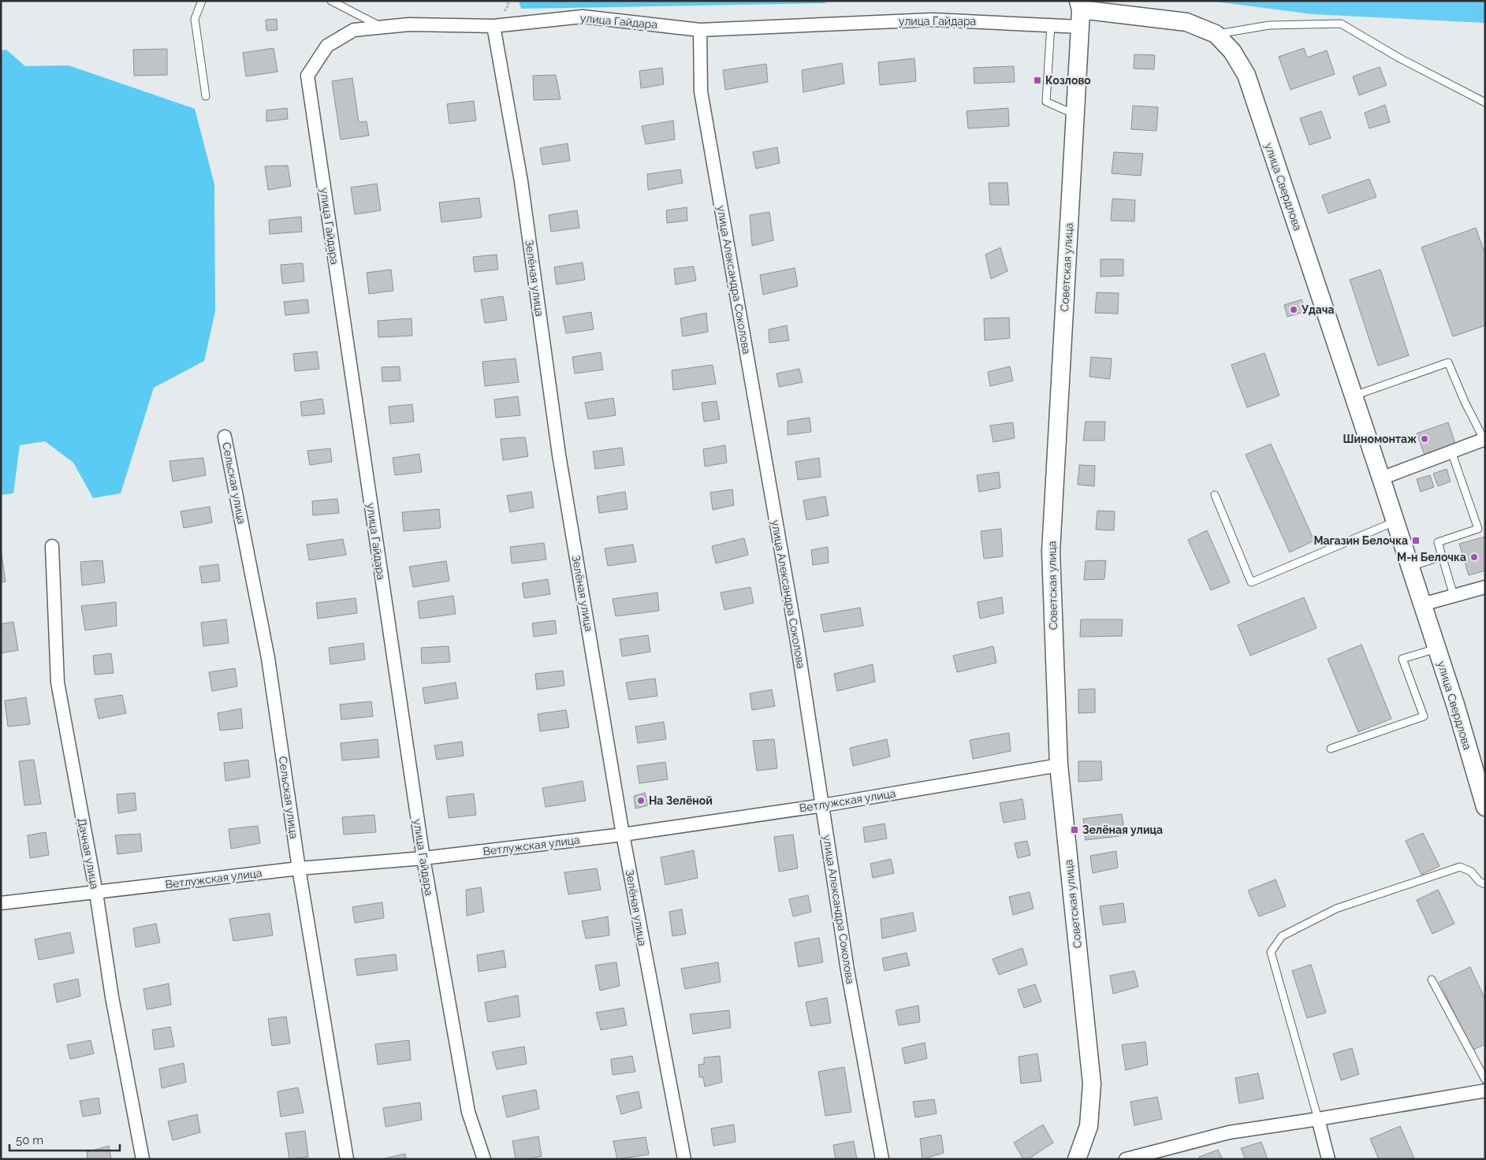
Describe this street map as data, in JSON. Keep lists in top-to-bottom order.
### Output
{
  "streets": {
    "street": [
      "улица Гайдара",
      "улица Свердлова",
      "Советская улица",
      "Зелёная улица",
      "улица Александра Соколова",
      "Сельская улица",
      "Ветлужская улица",
      "Дачная улица"
    ]
  },
  "crossings": [
    ["улица Гайдара", "Советская улица"],
    ["улица Гайдара", "Зелёная улица"],
    ["улица Гайдара", "улица Александра Соколова"],
    ["улица Гайдара", "Ветлужская улица"],
    ["улица Свердлова", "Советская улица"],
    ["Советская улица", "Ветлужская улица"],
    ["Зелёная улица", "Ветлужская улица"],
    ["улица Александра Соколова", "Ветлужская улица"],
    ["Сельская улица", "Ветлужская улица"],
    ["Ветлужская улица", "Дачная улица"]
  ],
  "places": {
    "transit": ["Козлово", "Магазин Белочка", "Зелёная улица"],
    "other": [
      "Удача",
      "Шиномонтаж",
      "М-н Белочка",
      "На Зелёной"
    ]
  },
  "scale_bar": "50 m"
}
